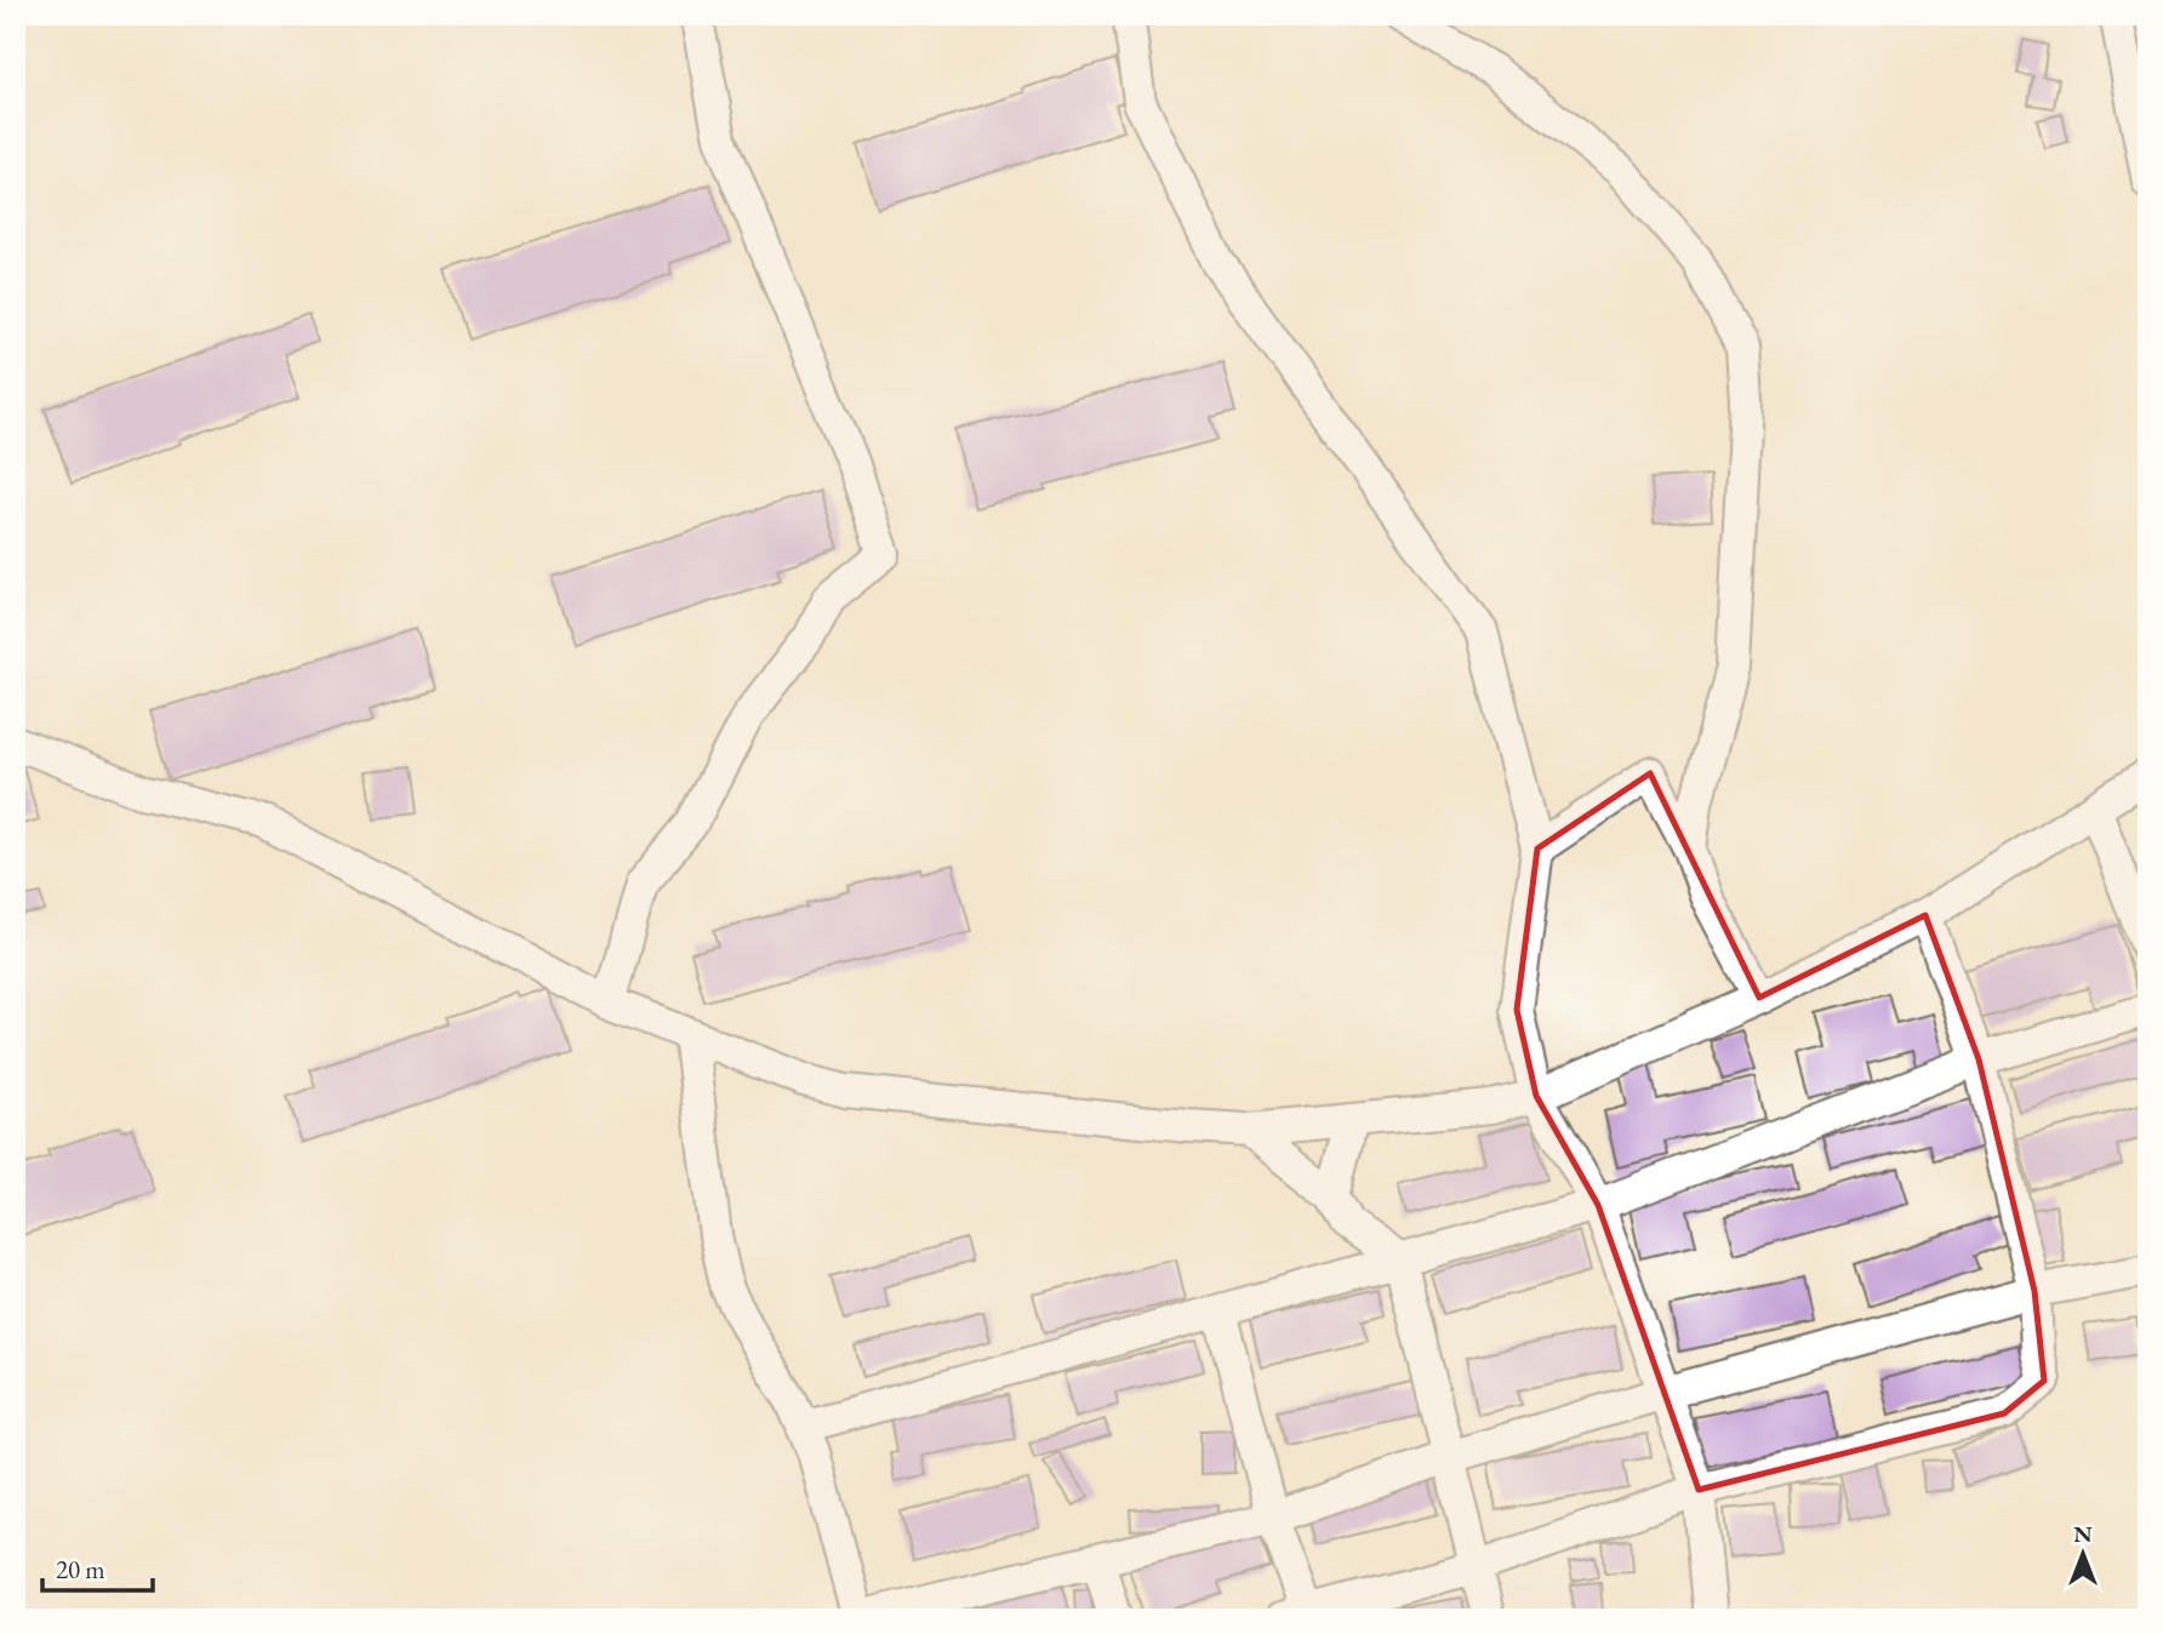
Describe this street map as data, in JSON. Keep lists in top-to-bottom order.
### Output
{
  "scale_bar": "20 m",
  "north": "top"
}
